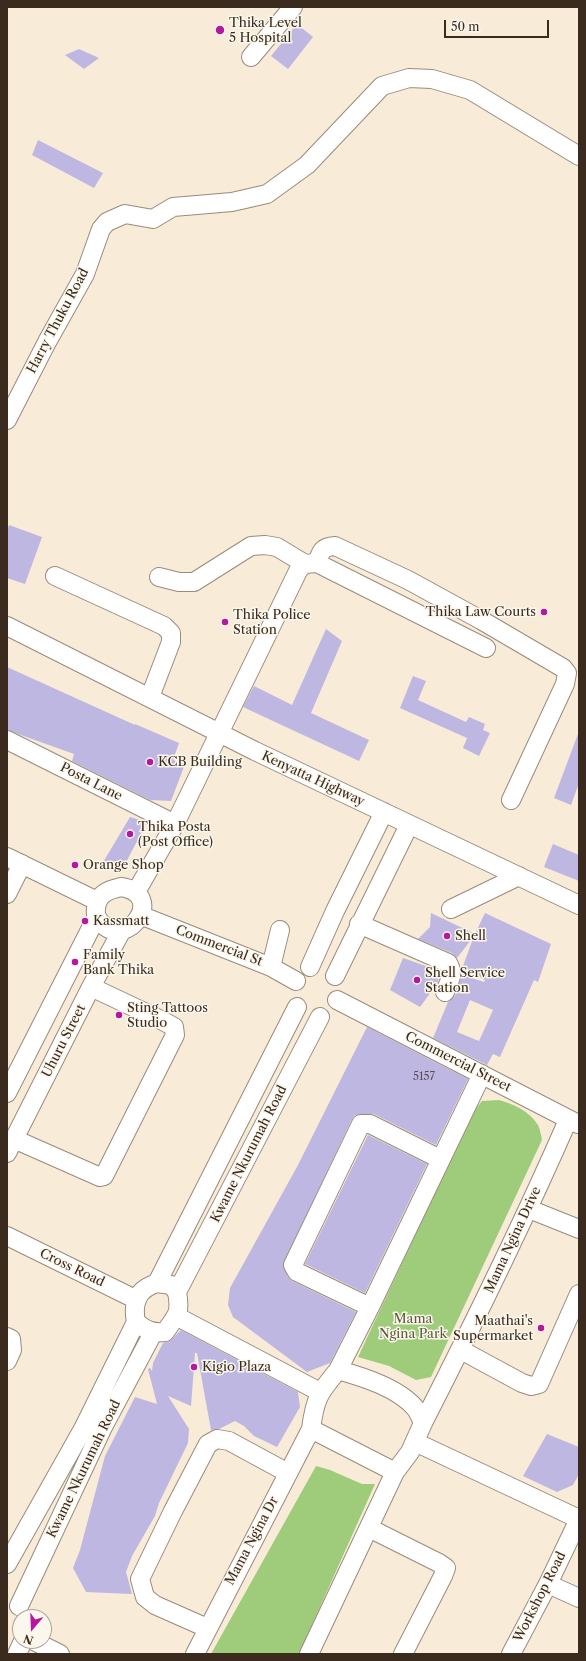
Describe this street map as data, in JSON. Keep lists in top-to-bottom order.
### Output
{
  "streets": {
    "street": [
      "Harry Thuku Road",
      "Kenyatta Highway",
      "Posta Lane",
      "Commercial St",
      "Uhuru Street",
      "Commercial Street",
      "Kwame Nkurumah Road",
      "Mama Ngina Drive",
      "Cross Road",
      "Mama Ngina Dr",
      "Workshop Road"
    ]
  },
  "crossings": [
    ["Commercial St", "Uhuru Street"],
    ["Commercial St", "Commercial Street"],
    ["Commercial St", "Kwame Nkurumah Road"],
    ["Commercial Street", "Kwame Nkurumah Road"],
    ["Commercial Street", "Mama Ngina Drive"],
    ["Kwame Nkurumah Road", "Cross Road"]
  ],
  "parks": ["Mama Ngina Park"],
  "places": [
    "Thika Level 5 Hospital",
    "Thika Law Courts",
    "Thika Police Station",
    "KCB Building",
    "Thika Posta (Post Office)",
    "Orange Shop",
    "Kassmatt",
    "Shell",
    "Family Bank Thika",
    "Shell Service Station",
    "Sting Tattoos Studio",
    "Maathai's Supermarket",
    "Kigio Plaza"
  ],
  "house_numbers": ["5157"],
  "scale_bar": "50 m",
  "north": "bottom"
}
